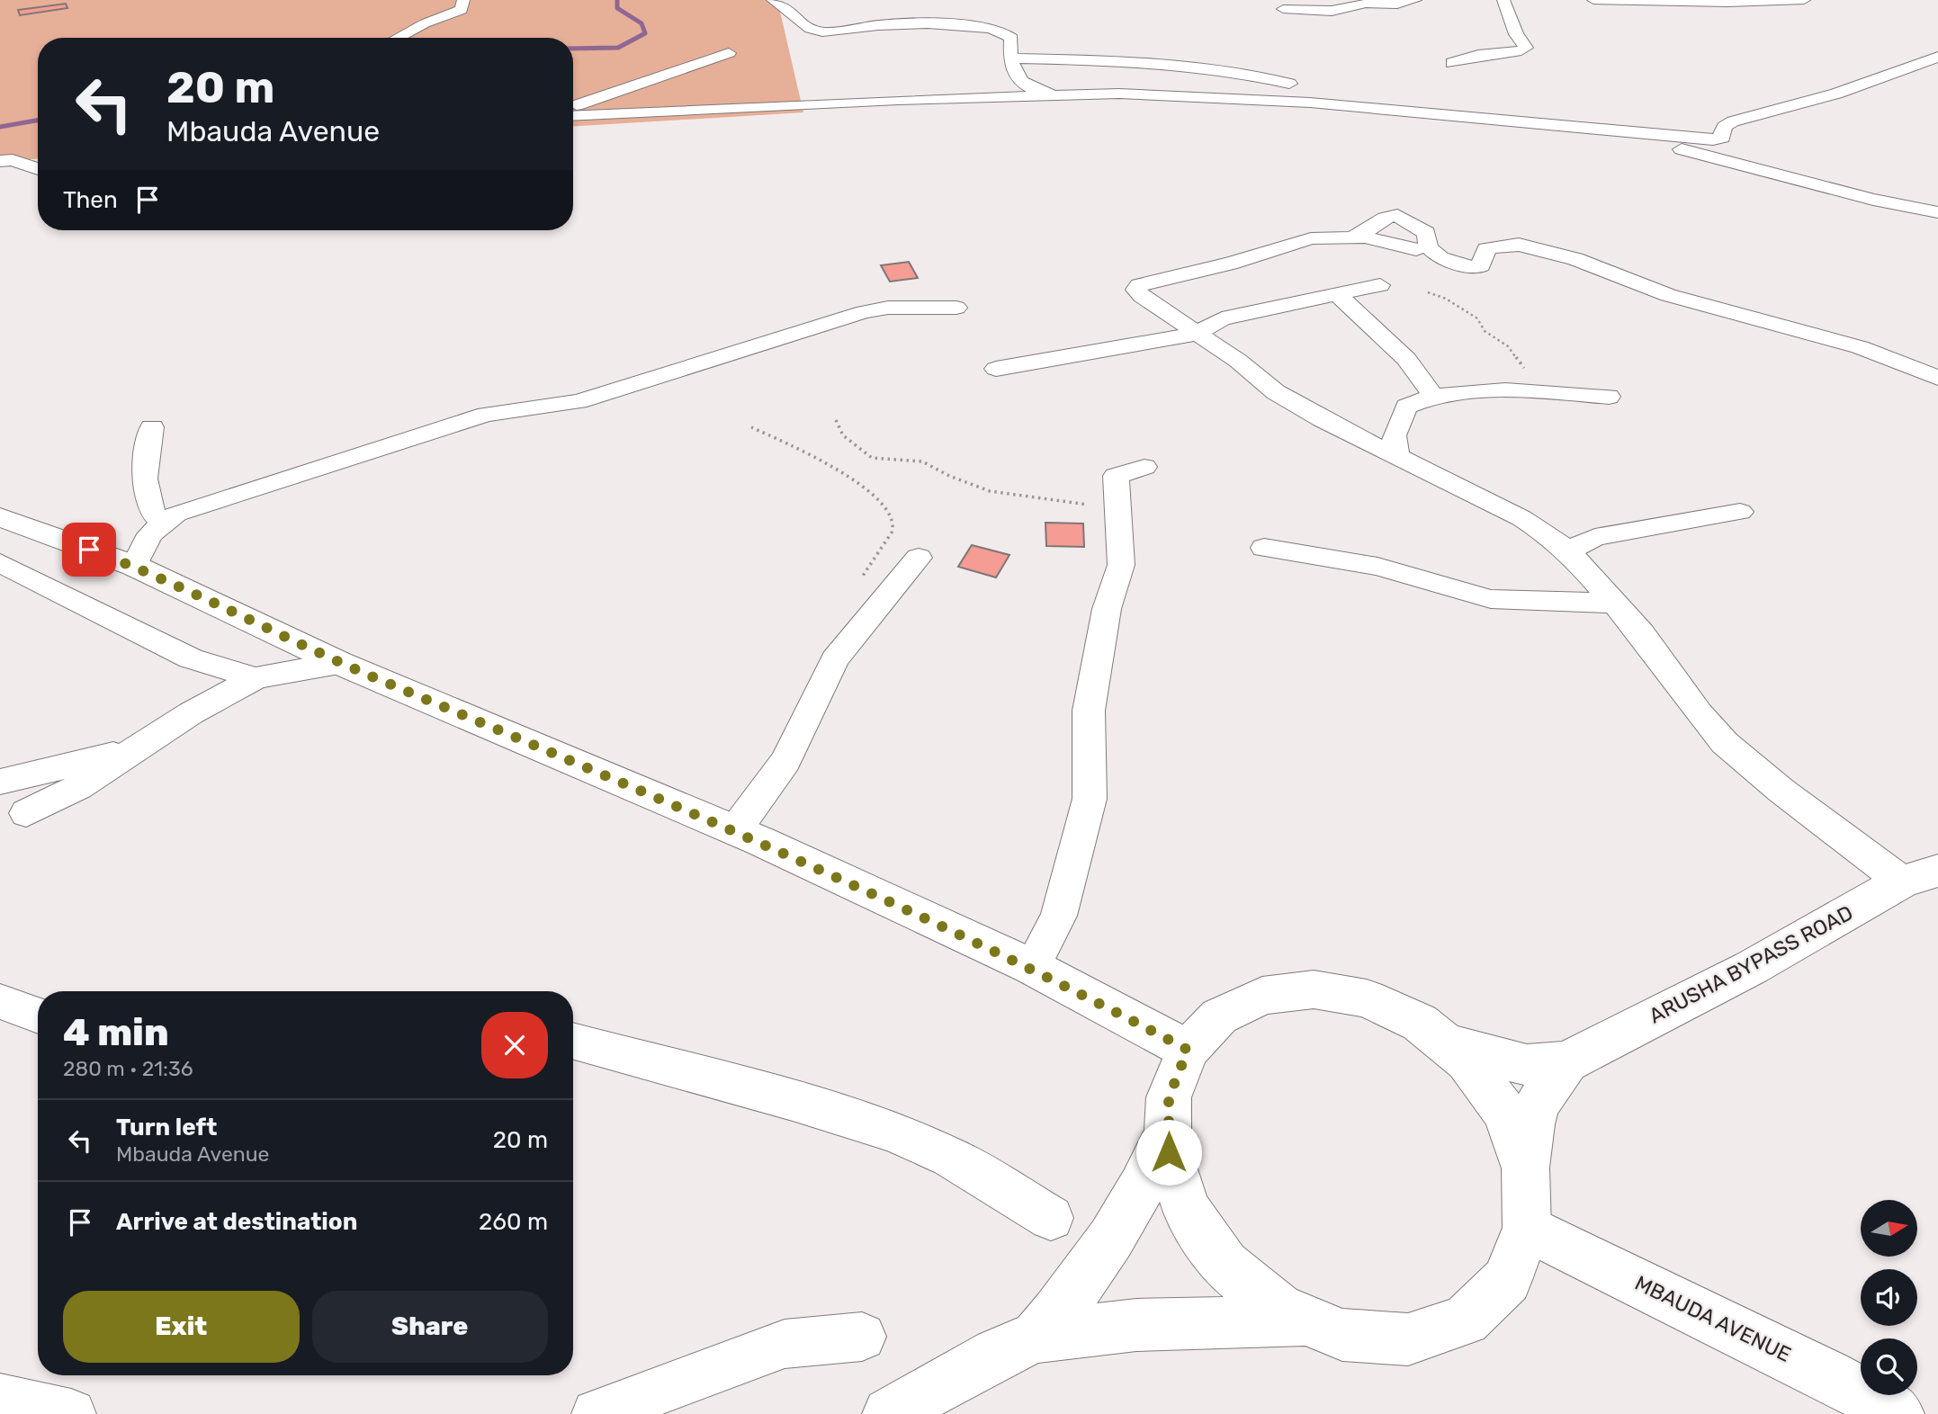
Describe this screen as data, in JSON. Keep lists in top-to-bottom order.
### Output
{
  "streets": {
    "main road": ["ARUSHA BYPASS ROAD", "MBAUDA AVENUE"]
  },
  "north": "right",
  "page": {
    "turn": ["20 m", "Mbauda Avenue"],
    "then": "Then",
    "heading": ["4 min", "280 m · 21:36"],
    "list": [
      {
        "name": "Turn left",
        "note": "Mbauda Avenue",
        "value": "20 m"
      },
      {
        "name": "Arrive at destination",
        "value": "260 m"
      }
    ],
    "buttons": ["Exit", "Share"]
  }
}
